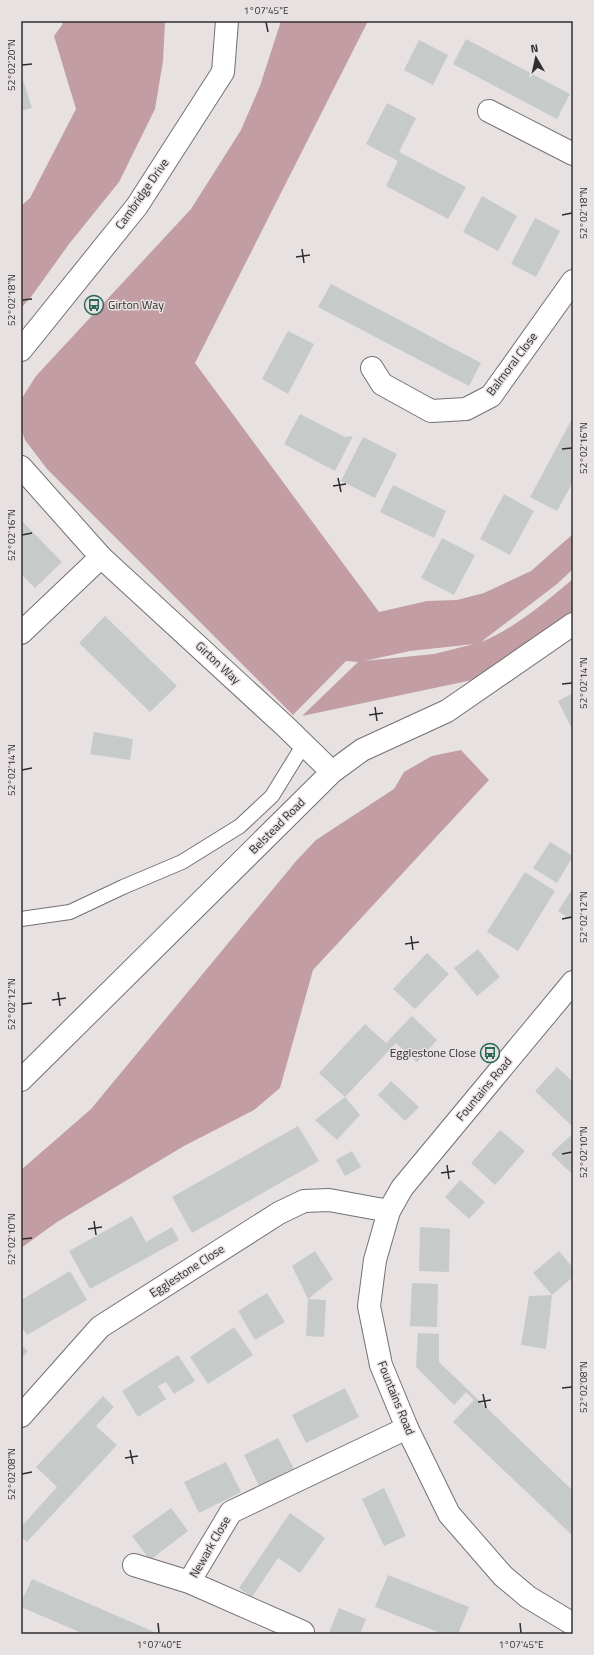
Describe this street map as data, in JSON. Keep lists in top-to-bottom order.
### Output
{
  "streets": {
    "street": [
      "Cambridge Drive",
      "Balmoral Close",
      "Girton Way",
      "Belstead Road",
      "Fountains Road",
      "Egglestone Close",
      "Newark Close"
    ]
  },
  "crossings": [
    ["Girton Way", "Belstead Road"],
    ["Fountains Road", "Egglestone Close"],
    ["Fountains Road", "Newark Close"]
  ],
  "places": {
    "bus stop": ["Girton Way", "Egglestone Close"]
  },
  "north": "top",
  "coordinates": [
    "1°07'45\"E",
    "52°02'20\"N",
    "52°02'18\"N",
    "52°02'16\"N",
    "52°02'14\"N",
    "52°02'12\"N",
    "52°02'10\"N",
    "52°02'08\"N",
    "1°07'40\"E"
  ]
}
